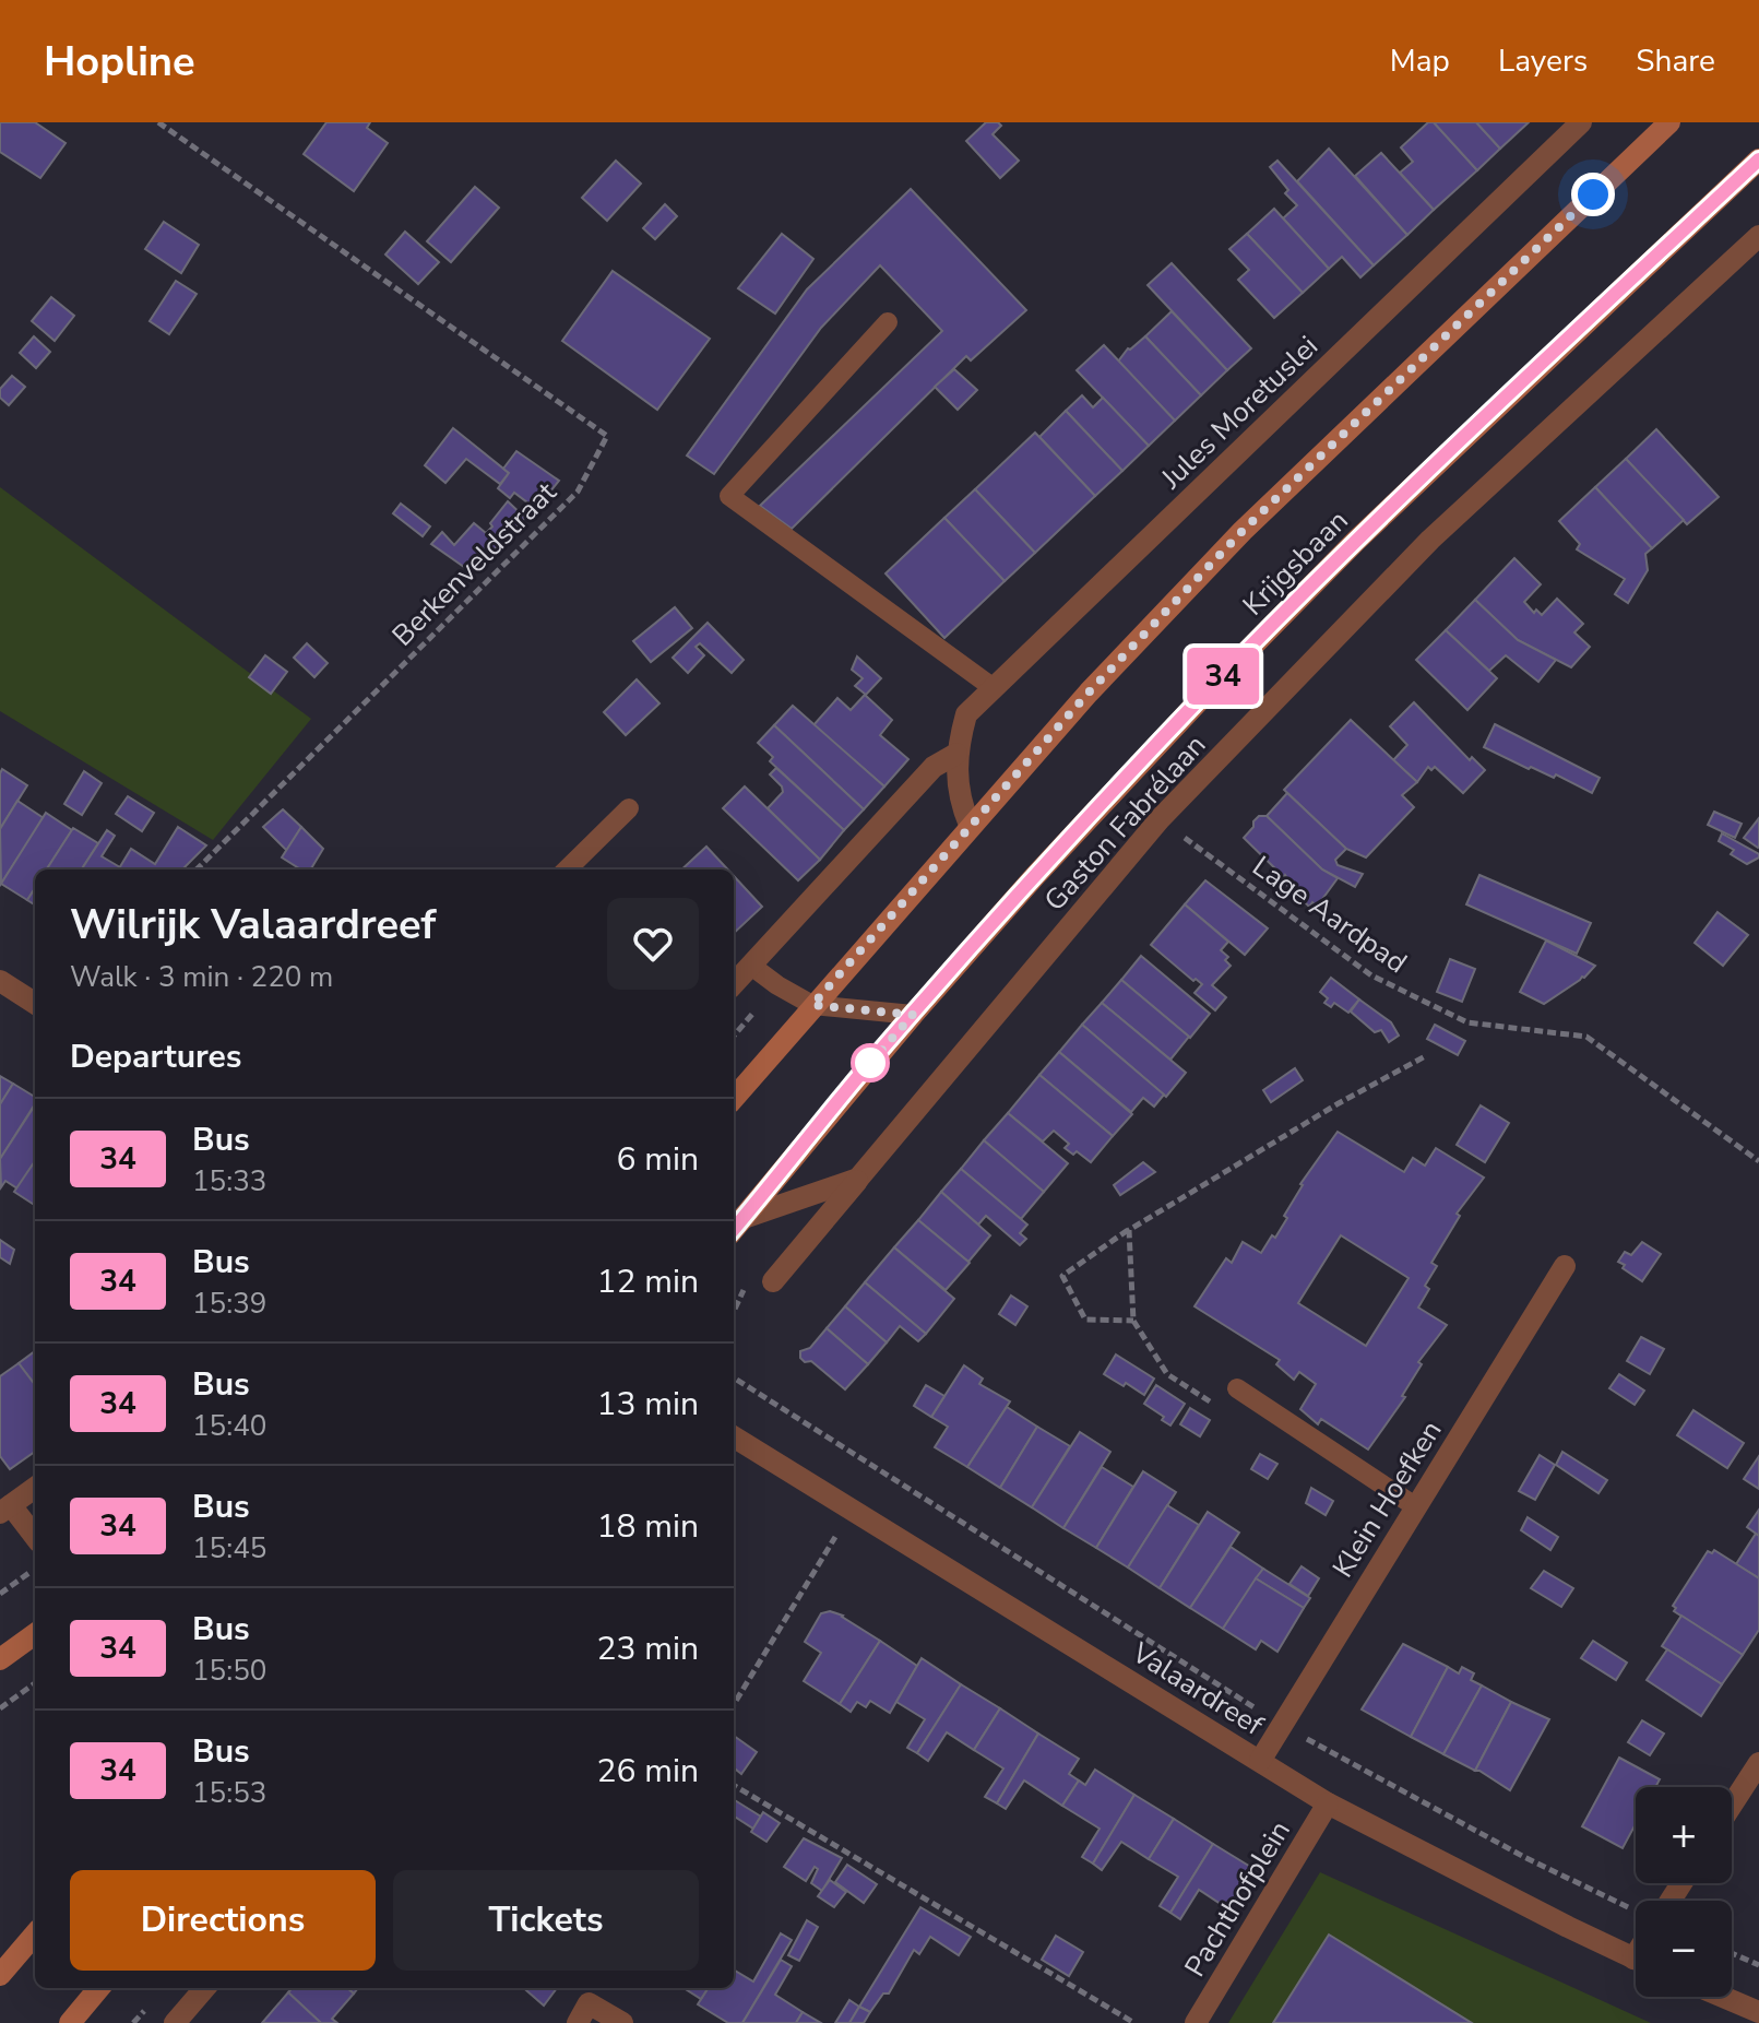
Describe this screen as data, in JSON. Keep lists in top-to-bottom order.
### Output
{
  "streets": {
    "main road": ["Krijgsbaan"],
    "street": [
      "Jules Moretuslei",
      "Gaston Fabrélaan",
      "Klein Hoefken",
      "Valaardreef",
      "Pachthofplein"
    ],
    "path": ["Berkenveldstraat", "Lage Aardpad"]
  },
  "crossings": [
    ["Jules Moretuslei", "Krijgsbaan"],
    ["Gaston Fabrélaan", "Lage Aardpad"],
    ["Klein Hoefken", "Valaardreef"],
    ["Valaardreef", "Pachthofplein"]
  ],
  "lines": ["bus line 34"],
  "page": {
    "header": "Hopline",
    "nav": ["Map", "Layers", "Share"],
    "on_map": "34",
    "heading": [
      ["Wilrijk Valaardreef", "Walk · 3 min · 220 m"],
      "Departures"
    ],
    "list": [
      {
        "mark": "34",
        "name": "Bus",
        "note": "15:33",
        "value": "6 min"
      },
      {
        "mark": "34",
        "name": "Bus",
        "note": "15:39",
        "value": "12 min"
      },
      {
        "mark": "34",
        "name": "Bus",
        "note": "15:40",
        "value": "13 min"
      },
      {
        "mark": "34",
        "name": "Bus",
        "note": "15:45",
        "value": "18 min"
      },
      {
        "mark": "34",
        "name": "Bus",
        "note": "15:50",
        "value": "23 min"
      },
      {
        "mark": "34",
        "name": "Bus",
        "note": "15:53",
        "value": "26 min"
      }
    ],
    "map_buttons": ["+", "−"],
    "buttons": ["Directions", "Tickets"]
  }
}
